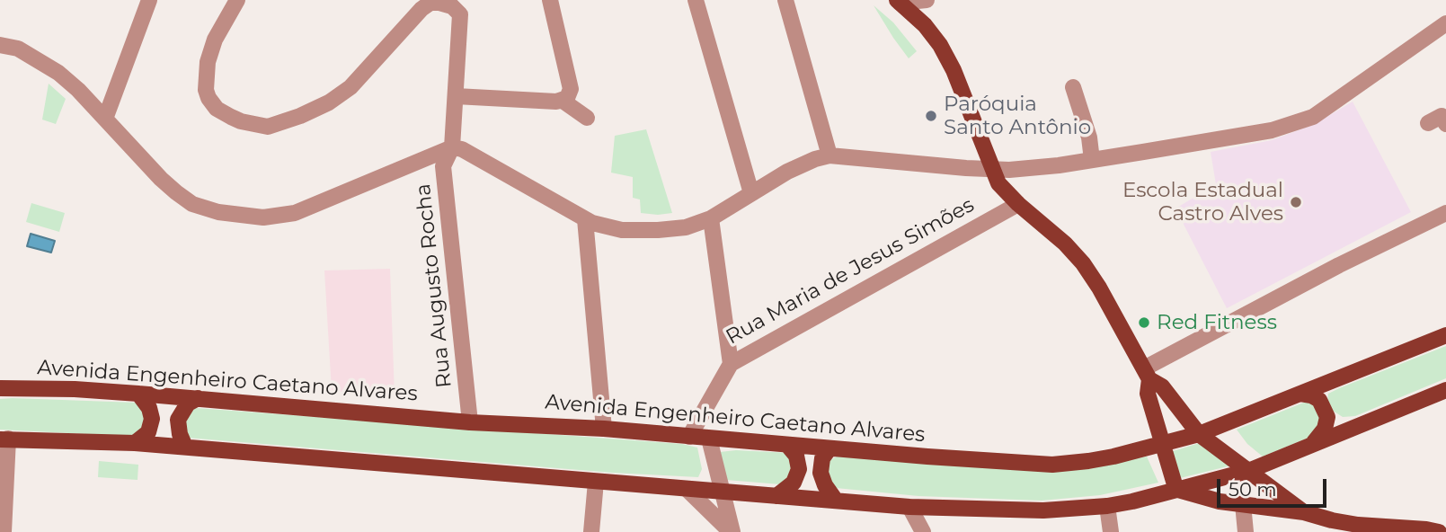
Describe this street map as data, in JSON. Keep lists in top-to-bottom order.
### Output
{
  "streets": {
    "main road": ["Avenida Engenheiro Caetano Alvares"],
    "street": ["Rua Maria de Jesus Simões", "Rua Augusto Rocha"]
  },
  "crossings": [
    ["Rua Augusto Rocha", "Avenida Engenheiro Caetano Alvares"]
  ],
  "places": ["Paróquia Santo Antônio", "Escola Estadual Castro Alves", "Red Fitness"],
  "scale_bar": "50 m"
}
